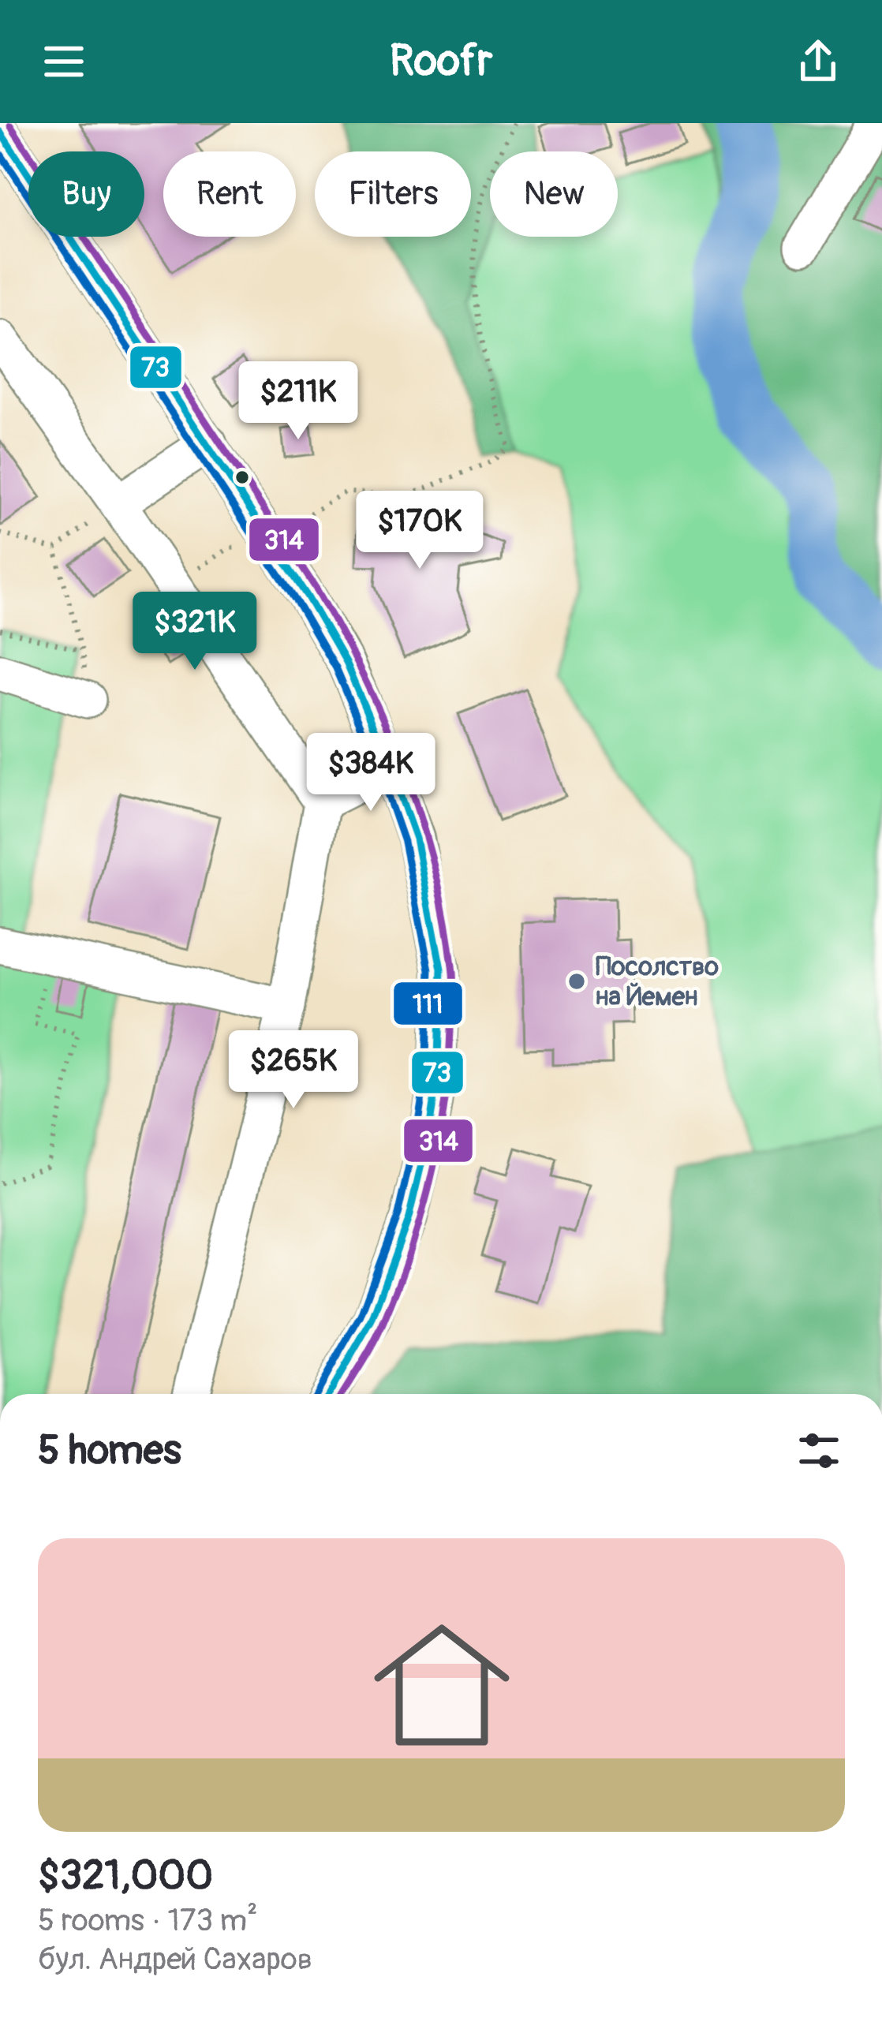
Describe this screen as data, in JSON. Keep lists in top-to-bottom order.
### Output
{
  "places": ["Посолство на Йемен"],
  "lines": ["transit line 314", "transit line 73", "transit line 111"],
  "page": {
    "header": "Roofr",
    "chip": [
      "Buy",
      "Rent",
      "Filters",
      "New"
    ],
    "price": [
      "$211K",
      "$170K",
      "$321K",
      "$384K",
      "$265K"
    ],
    "heading": "5 homes",
    "list": [
      {
        "name": "$321,000",
        "note": "5 rooms · 173 m² · бул. Андрей Сахаров"
      }
    ]
  }
}
